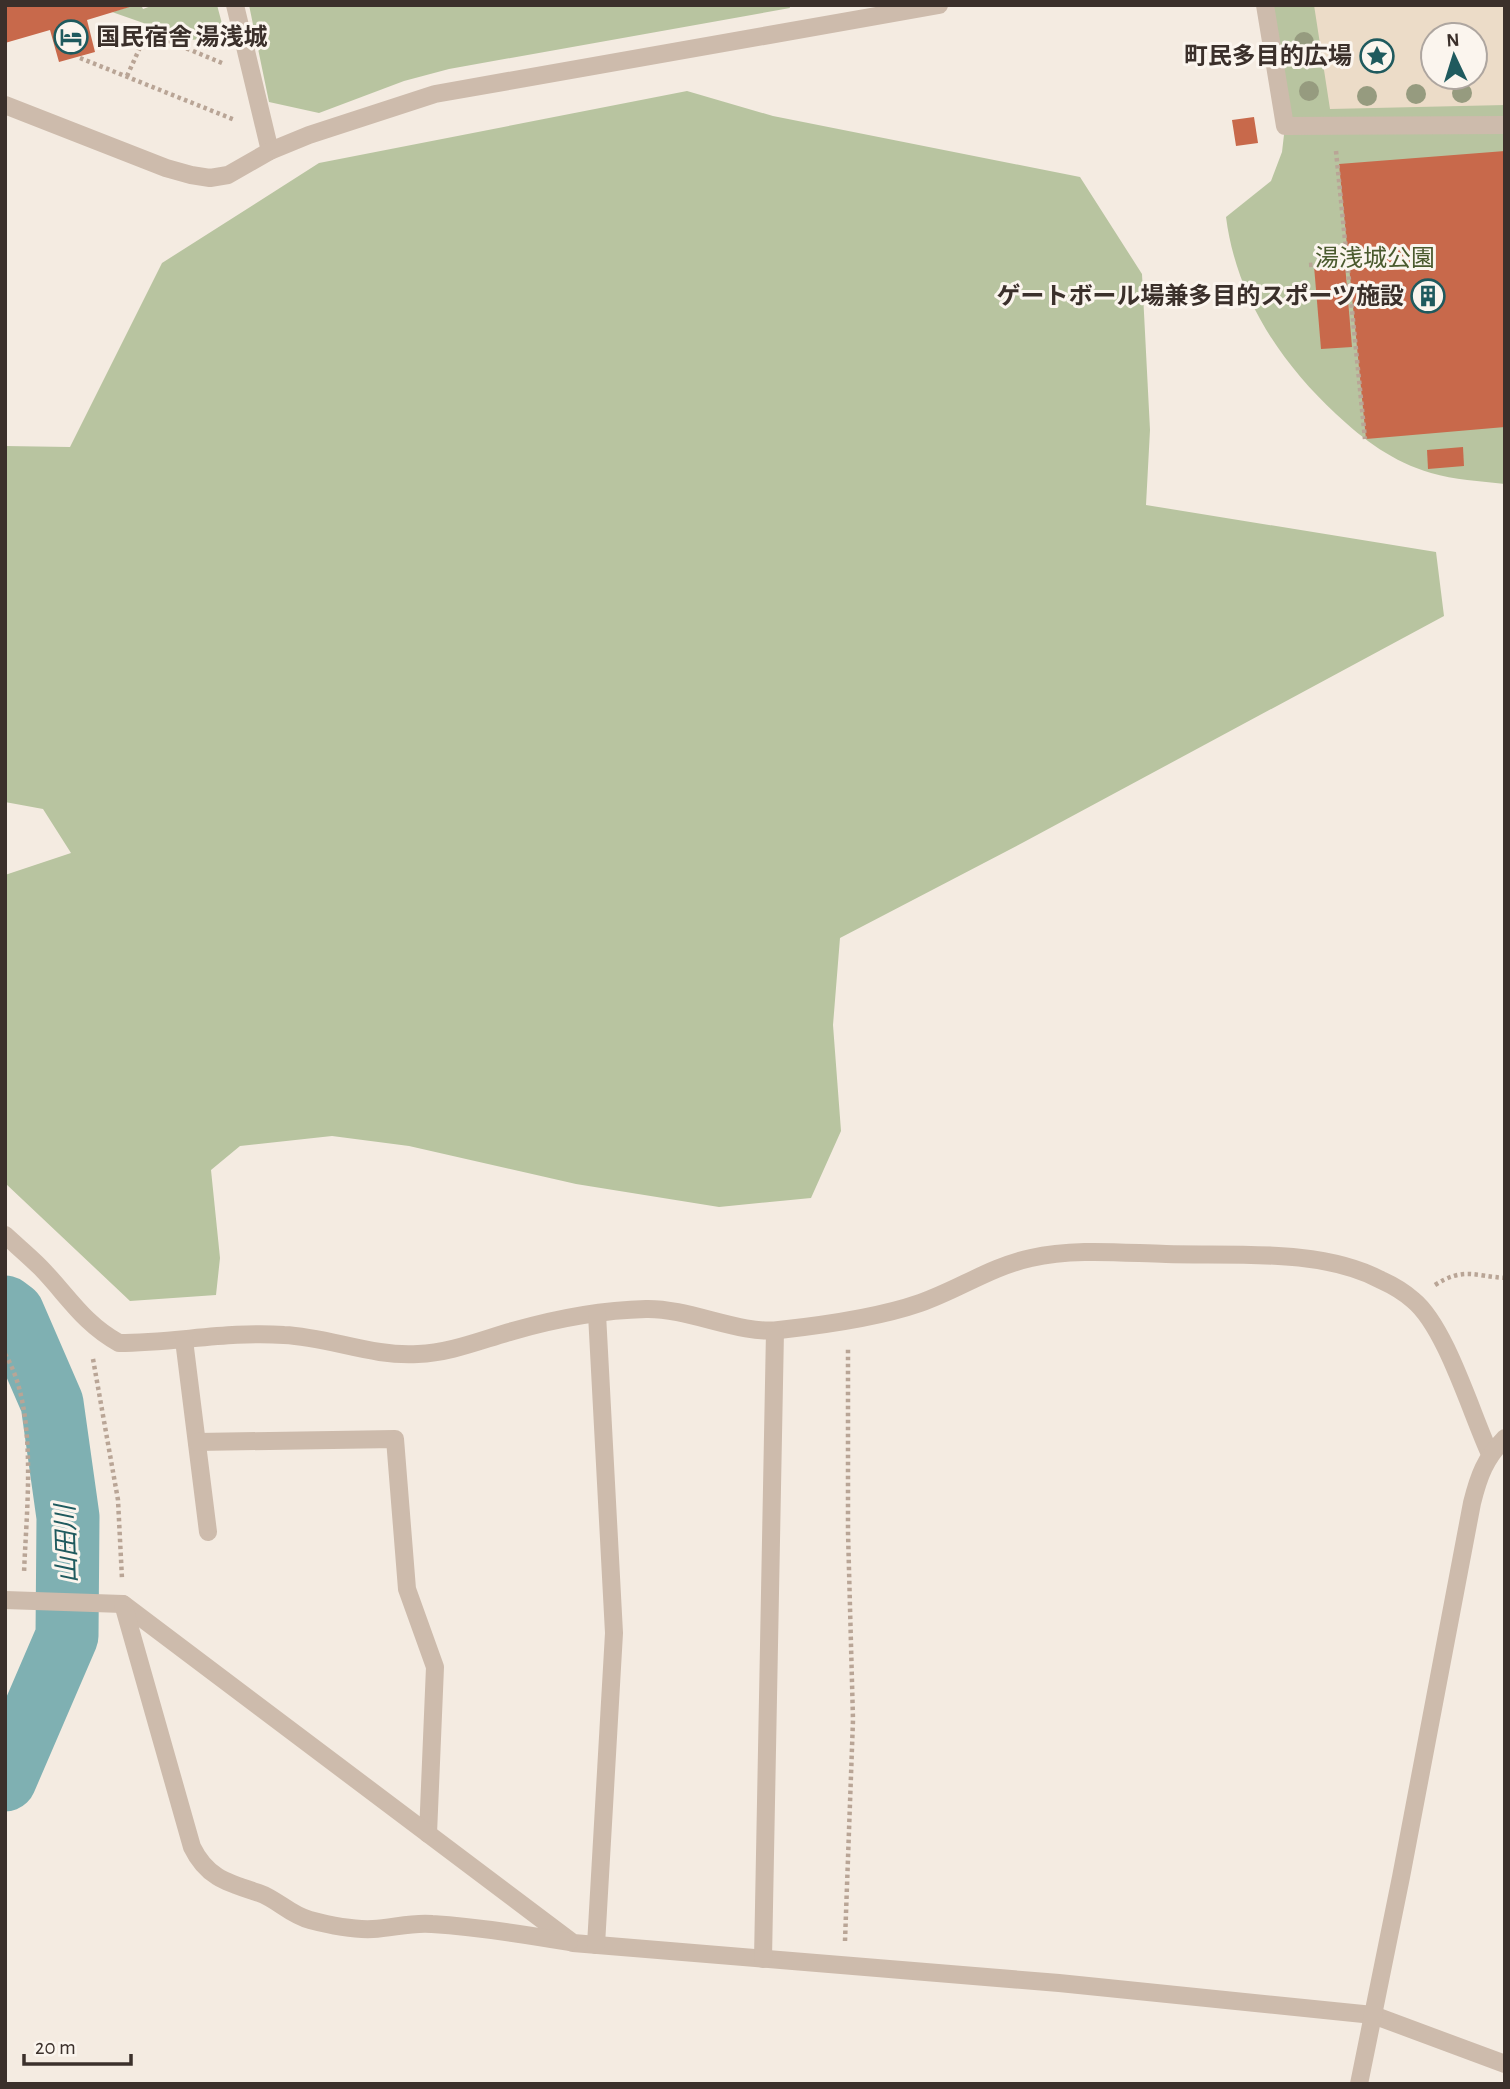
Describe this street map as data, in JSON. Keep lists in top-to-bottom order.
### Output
{
  "water": ["山田川"],
  "parks": ["湯浅城公園"],
  "places": {
    "hotel": ["国民宿舎 湯浅城"],
    "place": ["町民多目的広場"],
    "building": ["ゲートボール場兼多目的スポーツ施設"]
  },
  "scale_bar": "20 m",
  "north": "top"
}
